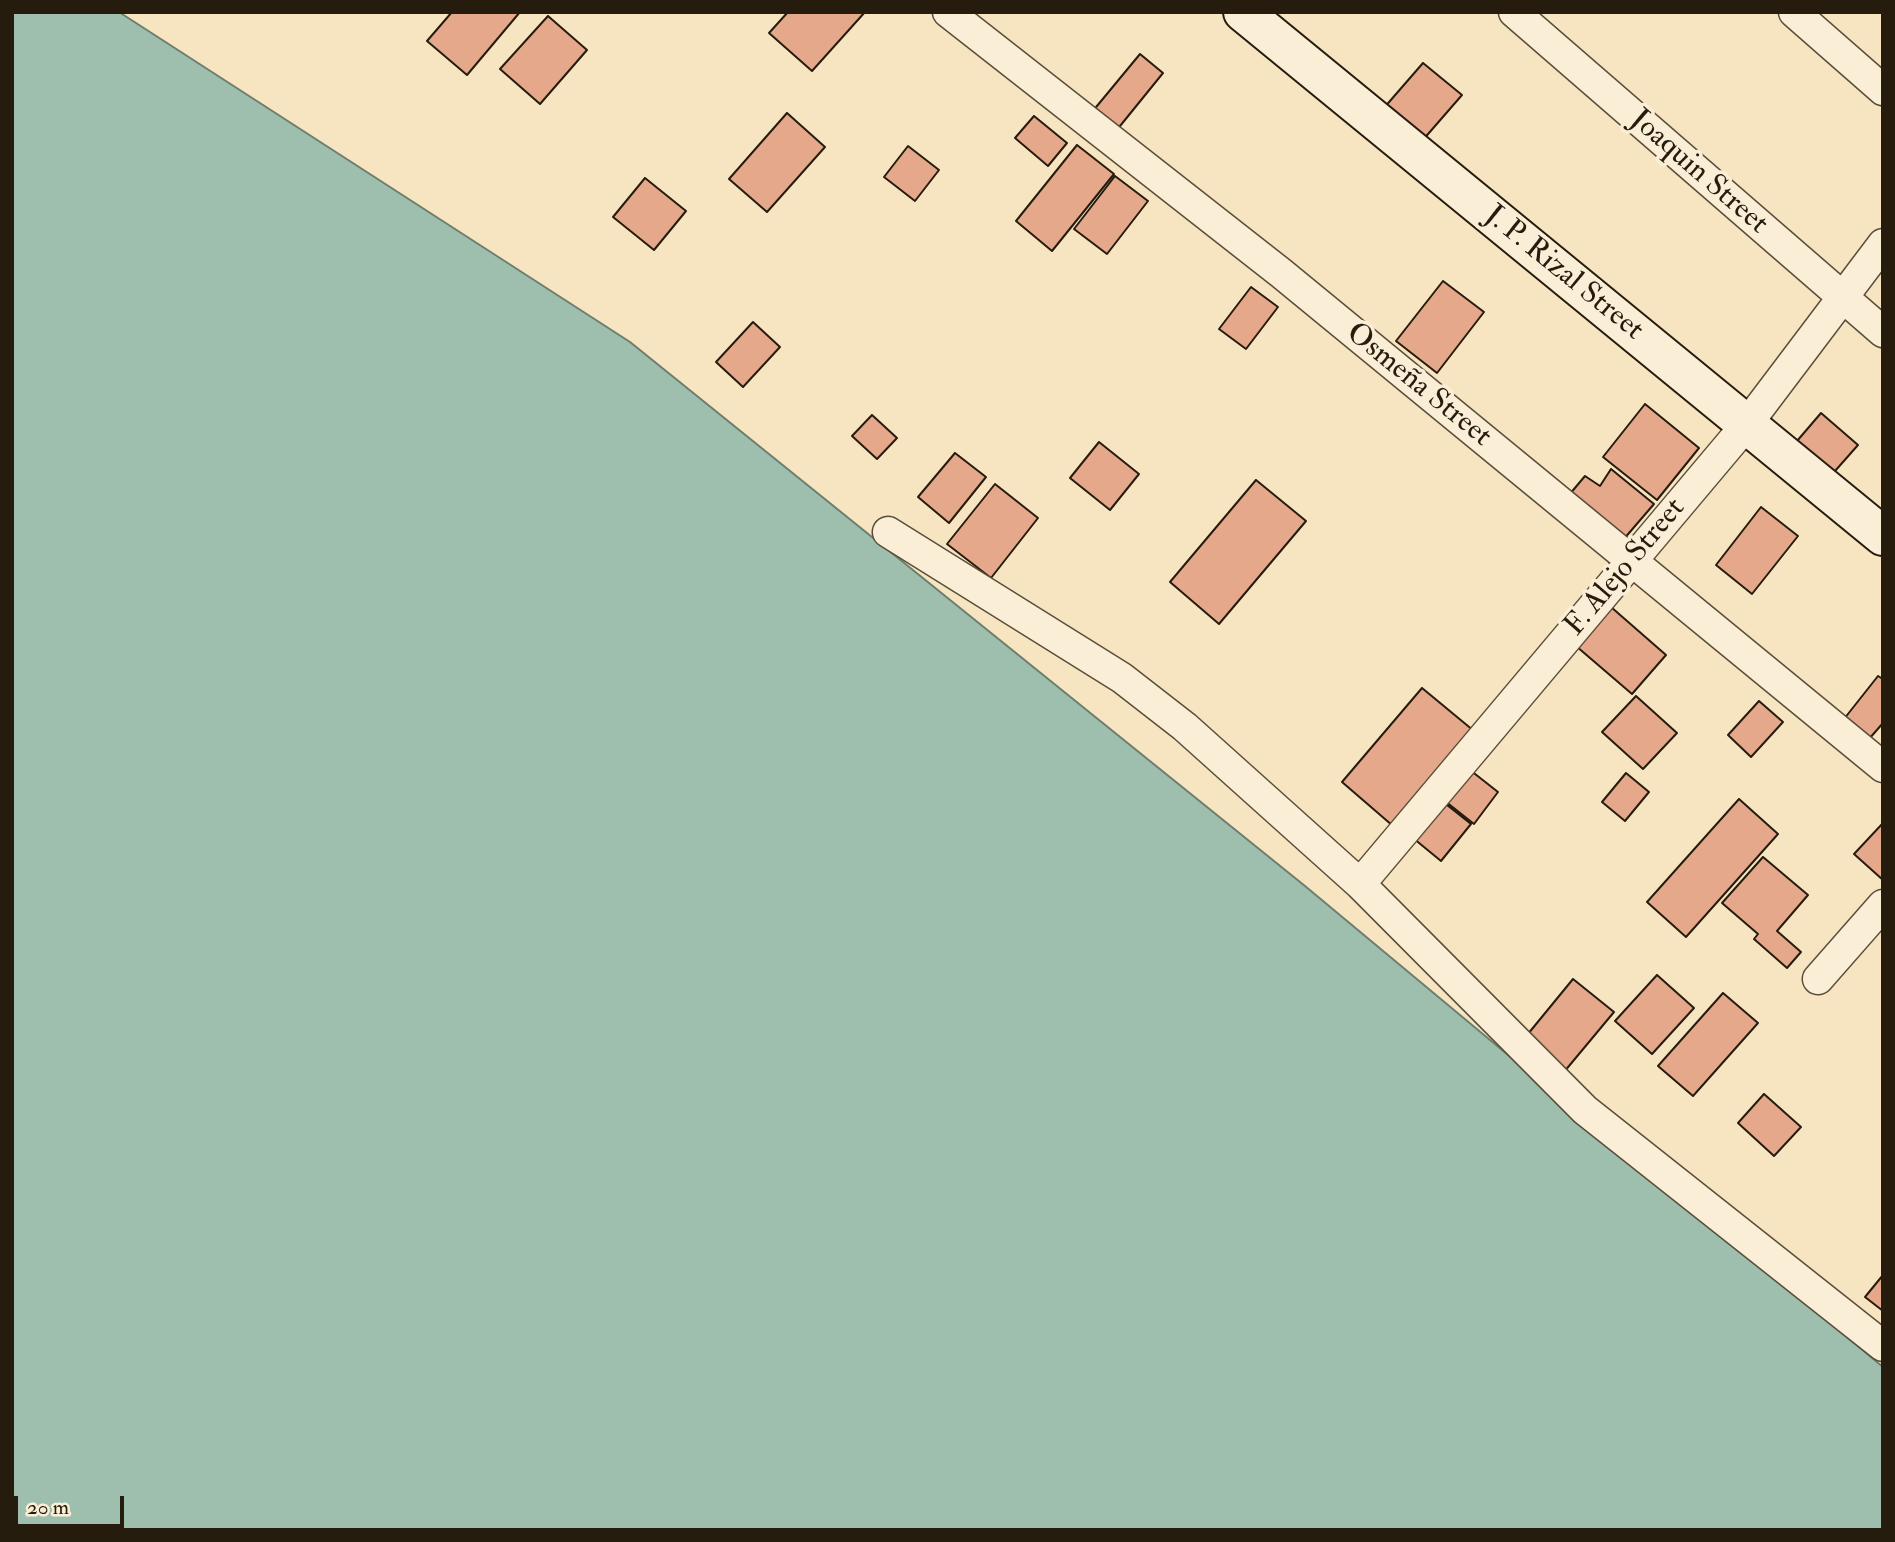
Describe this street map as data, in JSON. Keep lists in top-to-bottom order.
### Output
{
  "streets": {
    "main road": ["J. P. Rizal Street"],
    "street": ["Joaquin Street", "Osmeña Street", "F. Alejo Street"]
  },
  "crossings": [
    ["Joaquin Street", "F. Alejo Street"],
    ["J. P. Rizal Street", "F. Alejo Street"],
    ["Osmeña Street", "F. Alejo Street"]
  ],
  "scale_bar": "20 m"
}
